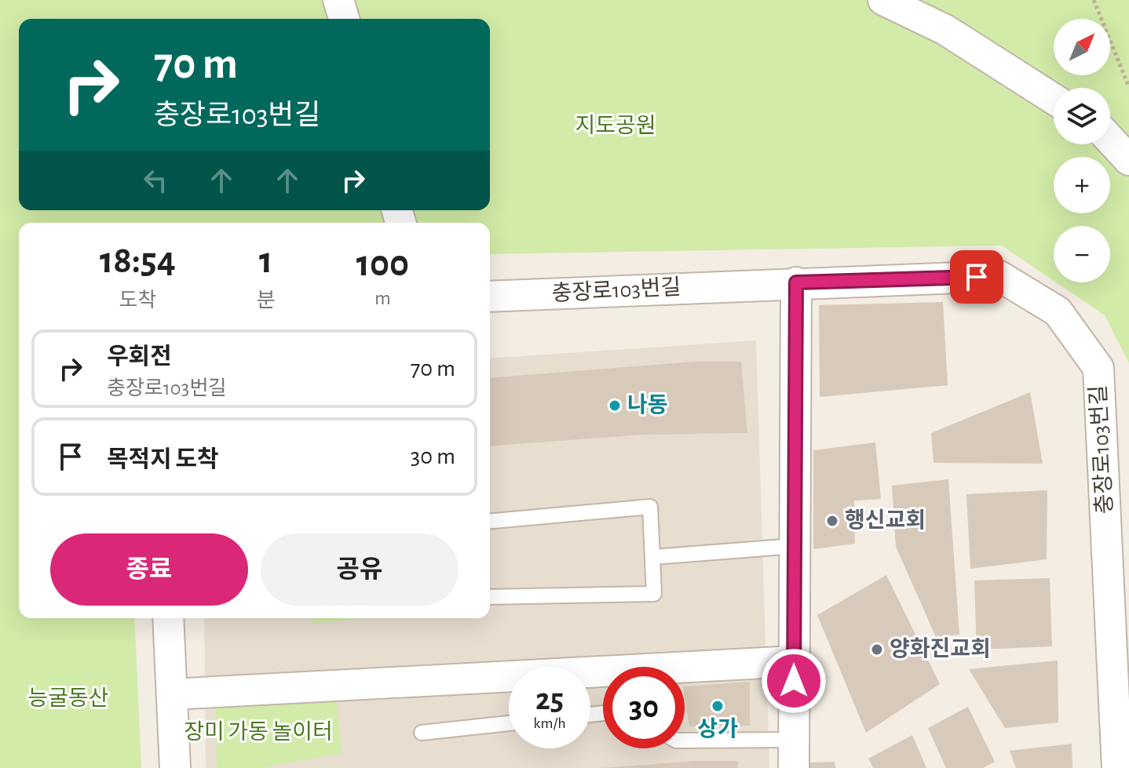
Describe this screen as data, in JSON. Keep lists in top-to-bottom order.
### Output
{
  "streets": {
    "street": ["충장로103번길"]
  },
  "parks": ["지도공원", "능굴동산", "장미 가동 놀이터"],
  "places": [
    "나동",
    "행신교회",
    "양화진교회",
    "상가"
  ],
  "north": "top right",
  "page": {
    "map_buttons": ["+", "−"],
    "turn": ["70 m", "충장로103번길"],
    "eta": [
      "18:54",
      "도착",
      "1",
      "분",
      "100",
      "m"
    ],
    "list": [
      {
        "name": "우회전",
        "note": "충장로103번길",
        "value": "70 m"
      },
      {
        "name": "목적지 도착",
        "value": "30 m"
      }
    ],
    "buttons": ["종료", "공유"],
    "speed": "25 km/h",
    "limit": "30"
  }
}
